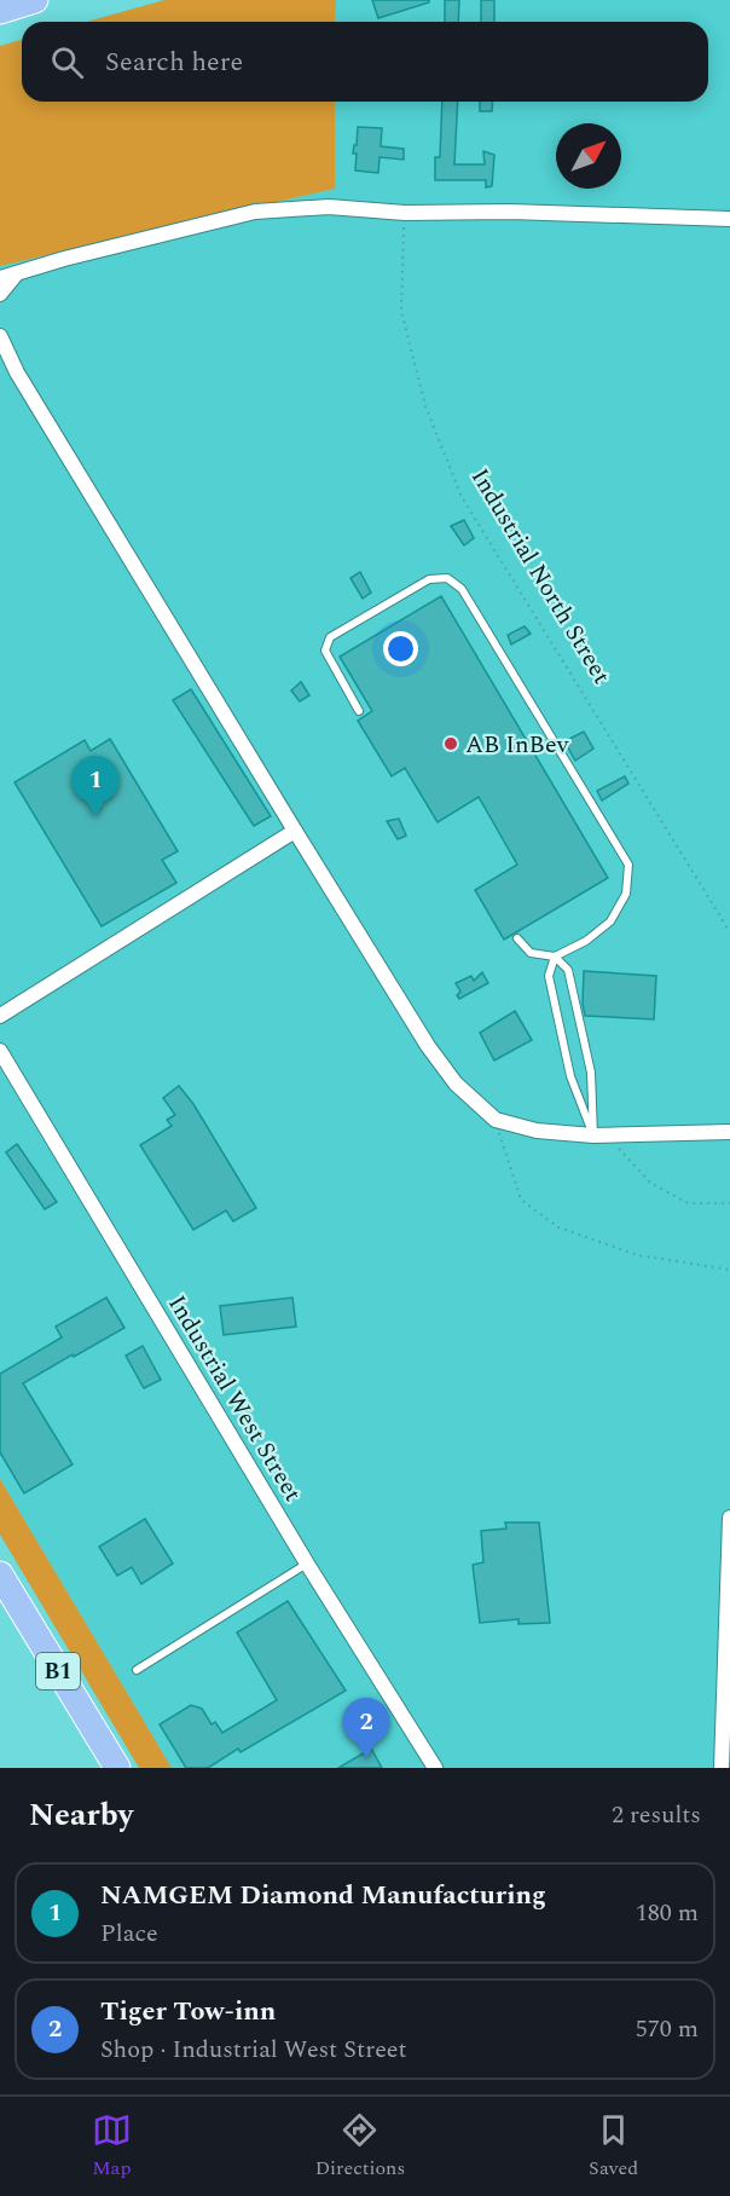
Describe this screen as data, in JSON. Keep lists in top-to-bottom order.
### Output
{
  "streets": {
    "highway": ["B1"],
    "street": ["Industrial West Street"],
    "path": ["Industrial North Street"]
  },
  "places": ["AB InBev"],
  "north": "top right",
  "page": {
    "search": "Search here",
    "pins": ["1", "2"],
    "heading": ["Nearby", "2 results"],
    "list": [
      {
        "mark": "1",
        "name": "NAMGEM Diamond Manufacturing",
        "note": "Place",
        "value": "180 m"
      },
      {
        "mark": "2",
        "name": "Tiger Tow-inn",
        "note": "Shop · Industrial West Street",
        "value": "570 m"
      }
    ],
    "nav": ["Map", "Directions", "Saved"]
  }
}
